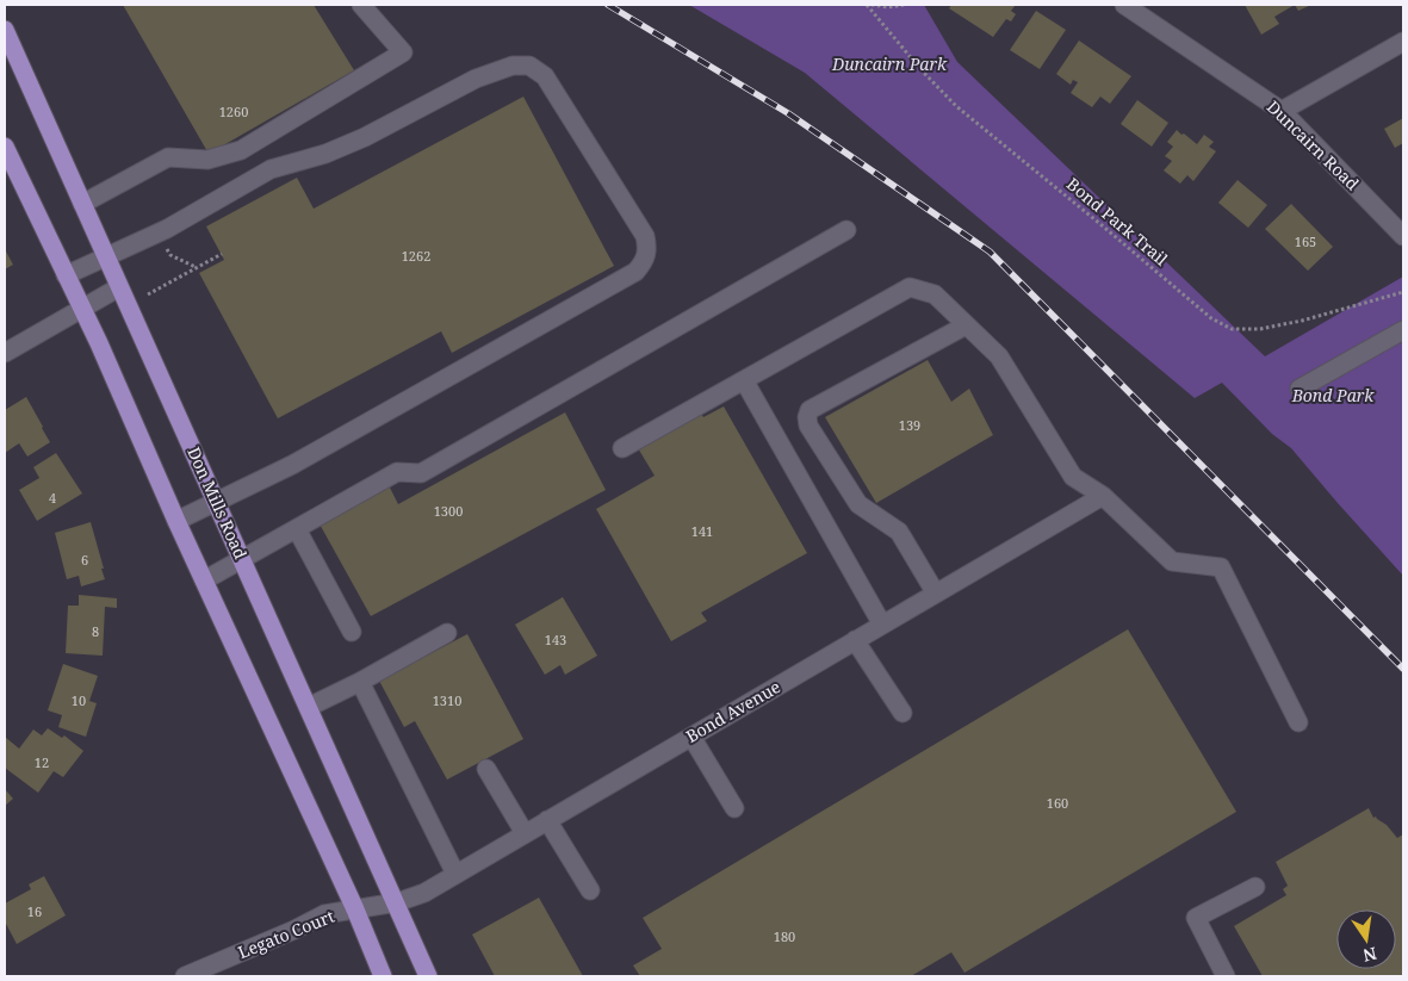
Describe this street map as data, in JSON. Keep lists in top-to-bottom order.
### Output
{
  "streets": {
    "main road": ["Don Mills Road"],
    "street": ["Duncairn Road", "Bond Avenue", "Legato Court"],
    "path": ["Bond Park Trail"]
  },
  "crossings": [
    ["Don Mills Road", "Bond Avenue"],
    ["Bond Avenue", "Legato Court"]
  ],
  "parks": ["Duncairn Park", "Bond Park"],
  "house_numbers": [
    "1260",
    "165",
    "1262",
    "139",
    "4",
    "1300",
    "141",
    "6",
    "8",
    "143",
    "10",
    "1310",
    "12",
    "160",
    "16",
    "180"
  ],
  "north": "bottom"
}
